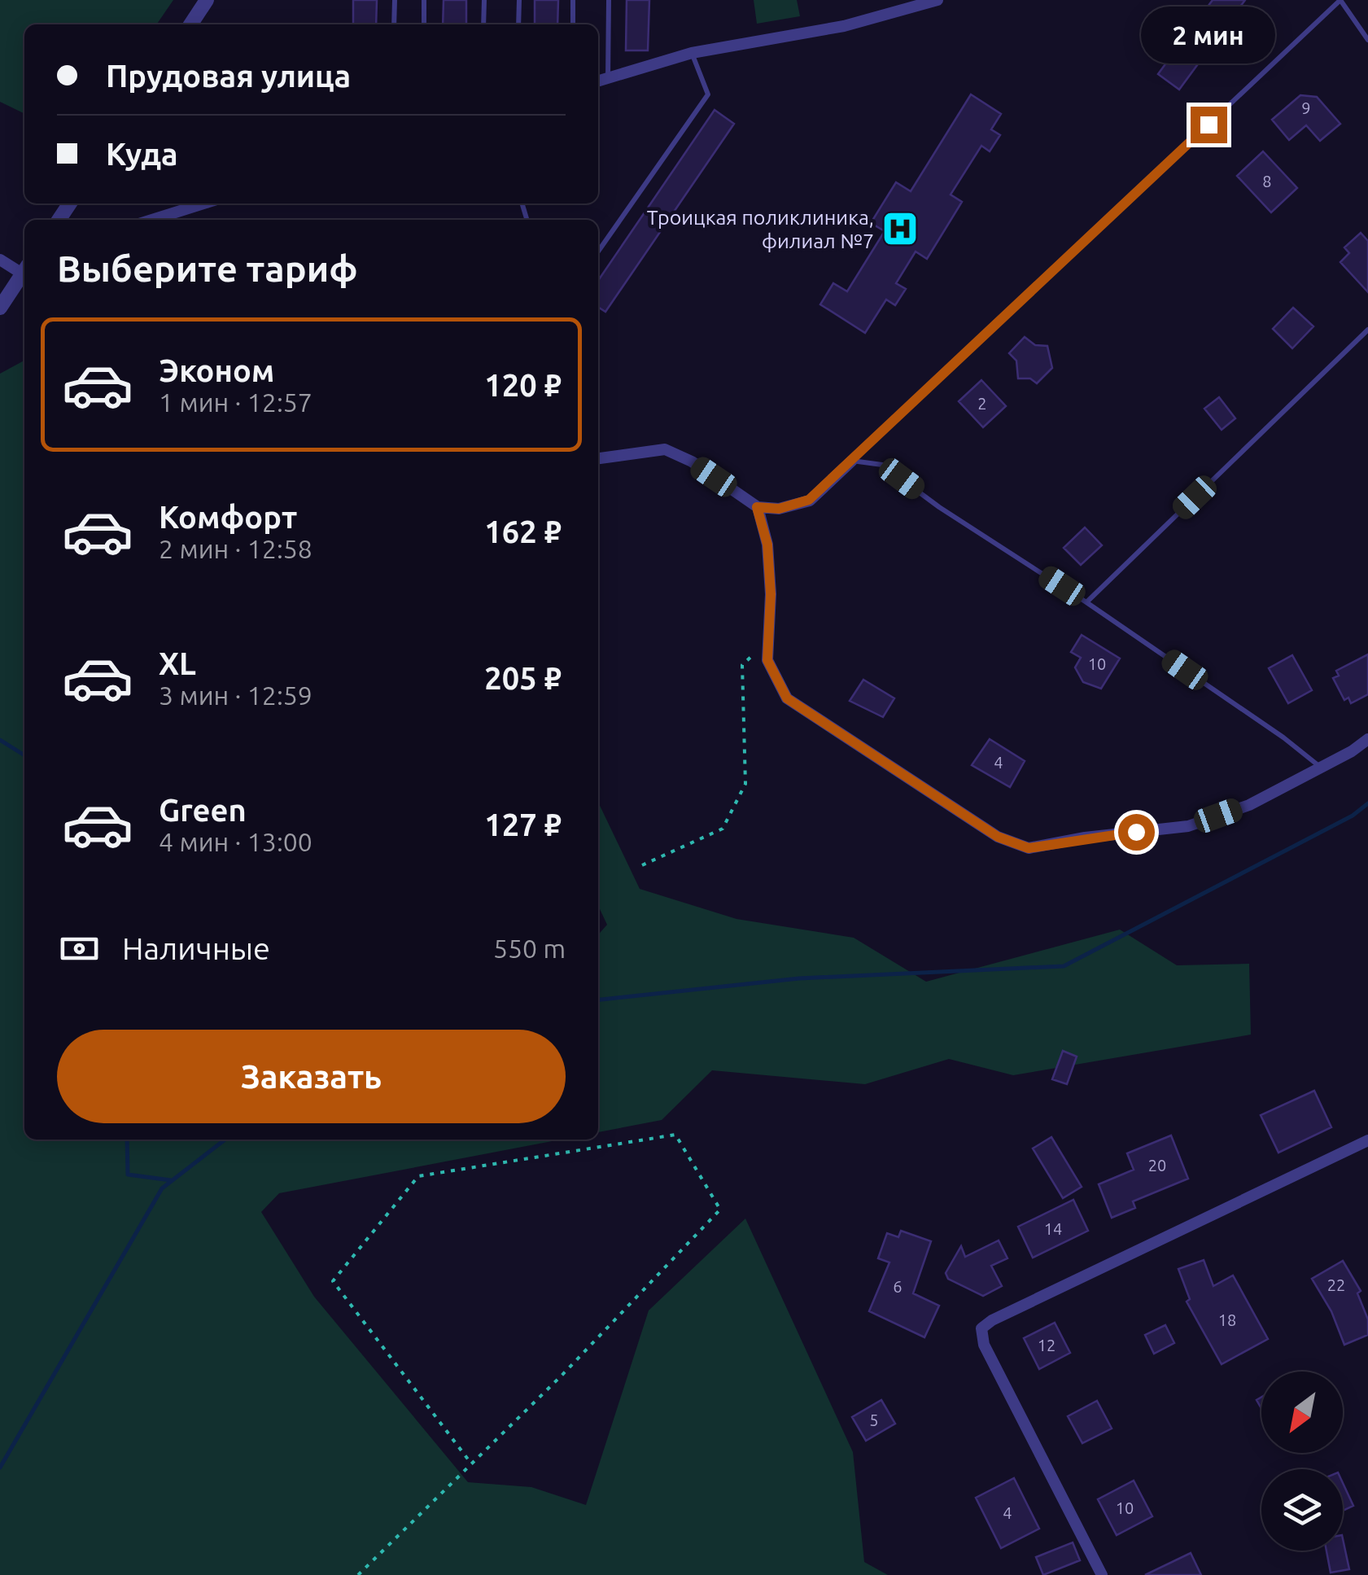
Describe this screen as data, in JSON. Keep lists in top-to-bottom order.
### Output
{
  "places": {
    "hospital": ["Троицкая поликлиника, филиал №7"]
  },
  "house_numbers": [
    "9",
    "8",
    "2",
    "10",
    "4",
    "20",
    "14",
    "22",
    "6",
    "18",
    "12",
    "5",
    "10",
    "4"
  ],
  "north": "bottom left",
  "page": {
    "bubble": "2 мин",
    "banner": ["Прудовая улица", "Куда"],
    "heading": "Выберите тариф",
    "list": [
      {
        "name": "Эконом",
        "note": "1 мин · 12:57",
        "value": "120 ₽"
      },
      {
        "name": "Комфорт",
        "note": "2 мин · 12:58",
        "value": "162 ₽"
      },
      {
        "name": "XL",
        "note": "3 мин · 12:59",
        "value": "205 ₽"
      },
      {
        "name": "Green",
        "note": "4 мин · 13:00",
        "value": "127 ₽"
      }
    ],
    "pay": ["Наличные", "550 m"],
    "buttons": "Заказать"
  }
}
